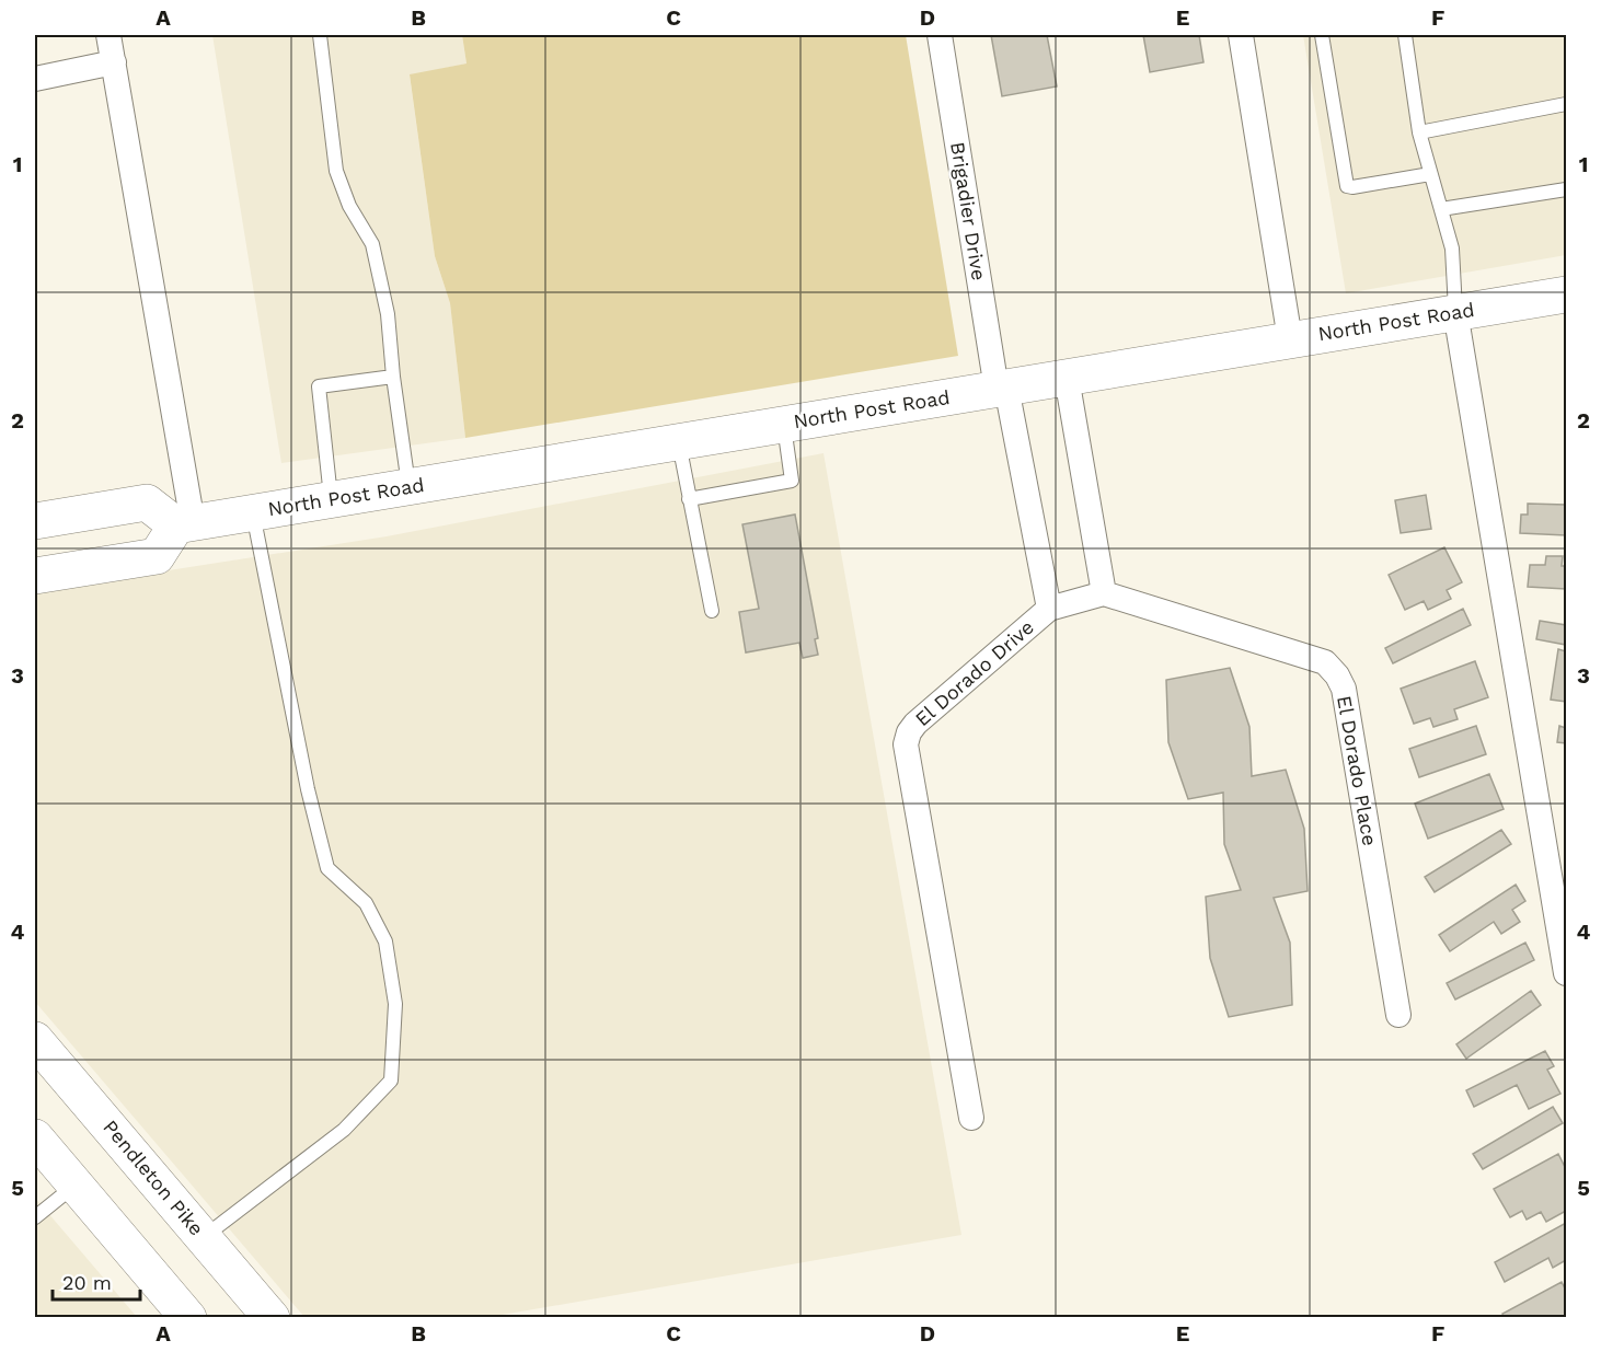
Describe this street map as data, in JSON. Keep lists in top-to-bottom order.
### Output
{
  "streets": {
    "main road": ["North Post Road", "Pendleton Pike"],
    "street": ["Brigadier Drive", "El Dorado Drive", "El Dorado Place"]
  },
  "crossings": [
    ["Brigadier Drive", "North Post Road"],
    ["Brigadier Drive", "El Dorado Drive"],
    ["North Post Road", "El Dorado Drive"]
  ],
  "scale_bar": "20 m",
  "grid": {
    "columns": [
      "A",
      "B",
      "C",
      "D",
      "E",
      "F"
    ],
    "rows": [
      "1",
      "2",
      "3",
      "4",
      "5"
    ]
  }
}
